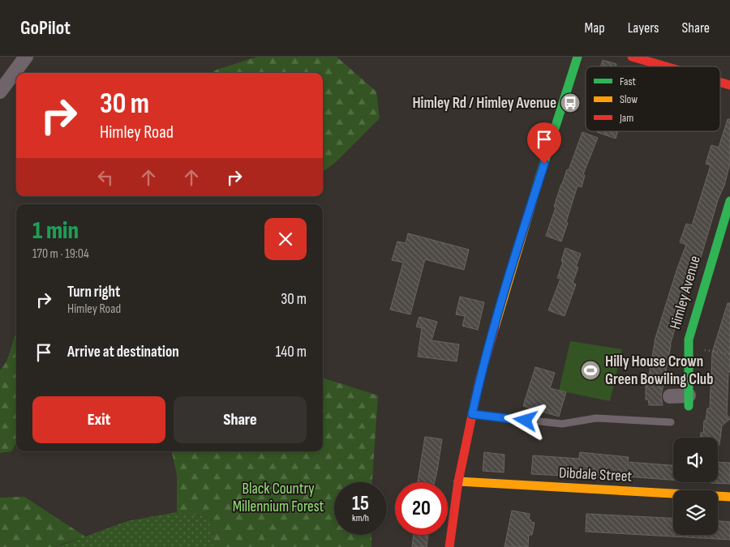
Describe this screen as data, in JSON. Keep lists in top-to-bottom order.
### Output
{
  "streets": {
    "street": ["Himley Avenue", "Dibdale Street"]
  },
  "parks": ["Black Country Millennium Forest"],
  "places": {
    "bus stop": ["Himley Rd / Himley Avenue"],
    "sports": ["Hilly House Crown Green Bowiling Club"]
  },
  "legend": ["Fast", "Slow", "Jam"],
  "page": {
    "header": "GoPilot",
    "nav": ["Map", "Layers", "Share"],
    "turn": ["30 m", "Himley Road"],
    "heading": ["1 min", "170 m · 19:04"],
    "list": [
      {
        "name": "Turn right",
        "note": "Himley Road",
        "value": "30 m"
      },
      {
        "name": "Arrive at destination",
        "value": "140 m"
      }
    ],
    "buttons": ["Exit", "Share"],
    "speed": "15 km/h",
    "limit": "20"
  }
}
